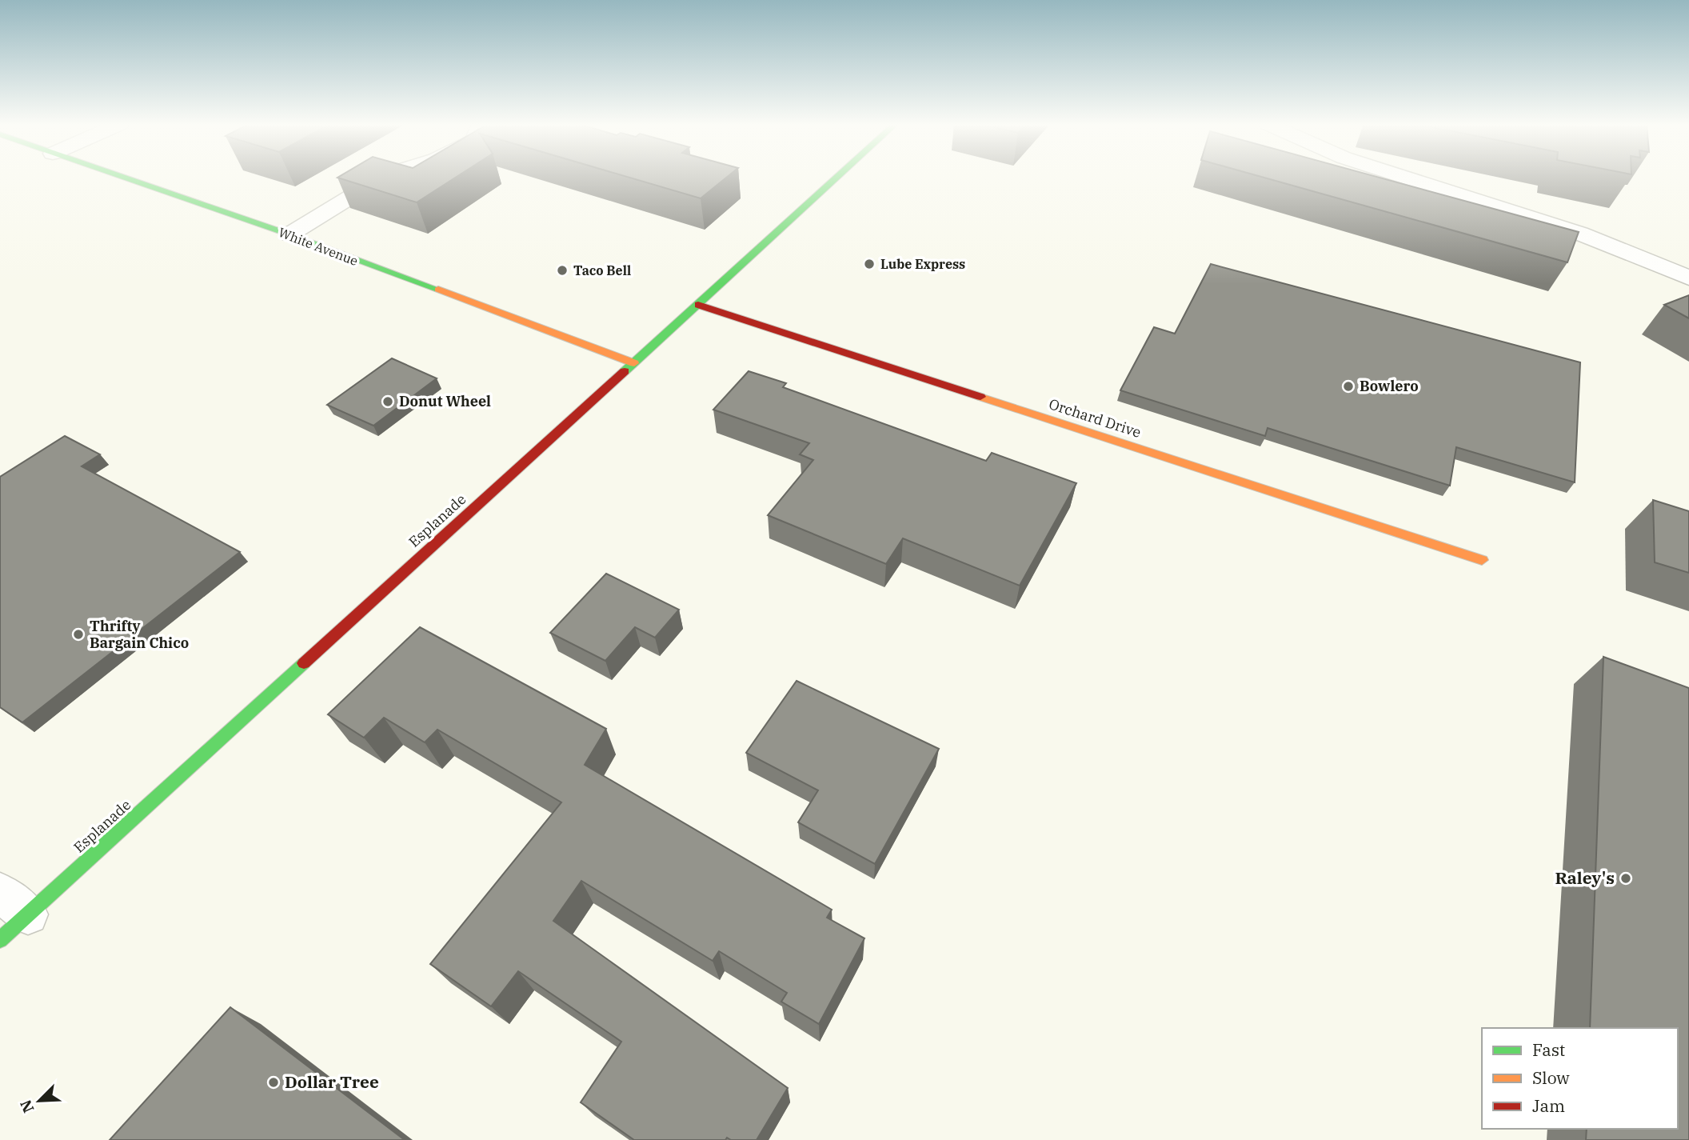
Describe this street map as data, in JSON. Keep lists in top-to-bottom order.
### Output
{
  "streets": {
    "street": ["White Avenue", "Orchard Drive", "Esplanade"]
  },
  "crossings": [
    ["White Avenue", "Esplanade"],
    ["Orchard Drive", "Esplanade"]
  ],
  "places": [
    "Lube Express",
    "Taco Bell",
    "Bowlero",
    "Donut Wheel",
    "Thrifty Bargain Chico",
    "Raley's",
    "Dollar Tree"
  ],
  "legend": ["Fast", "Slow", "Jam"],
  "north": "bottom left"
}
